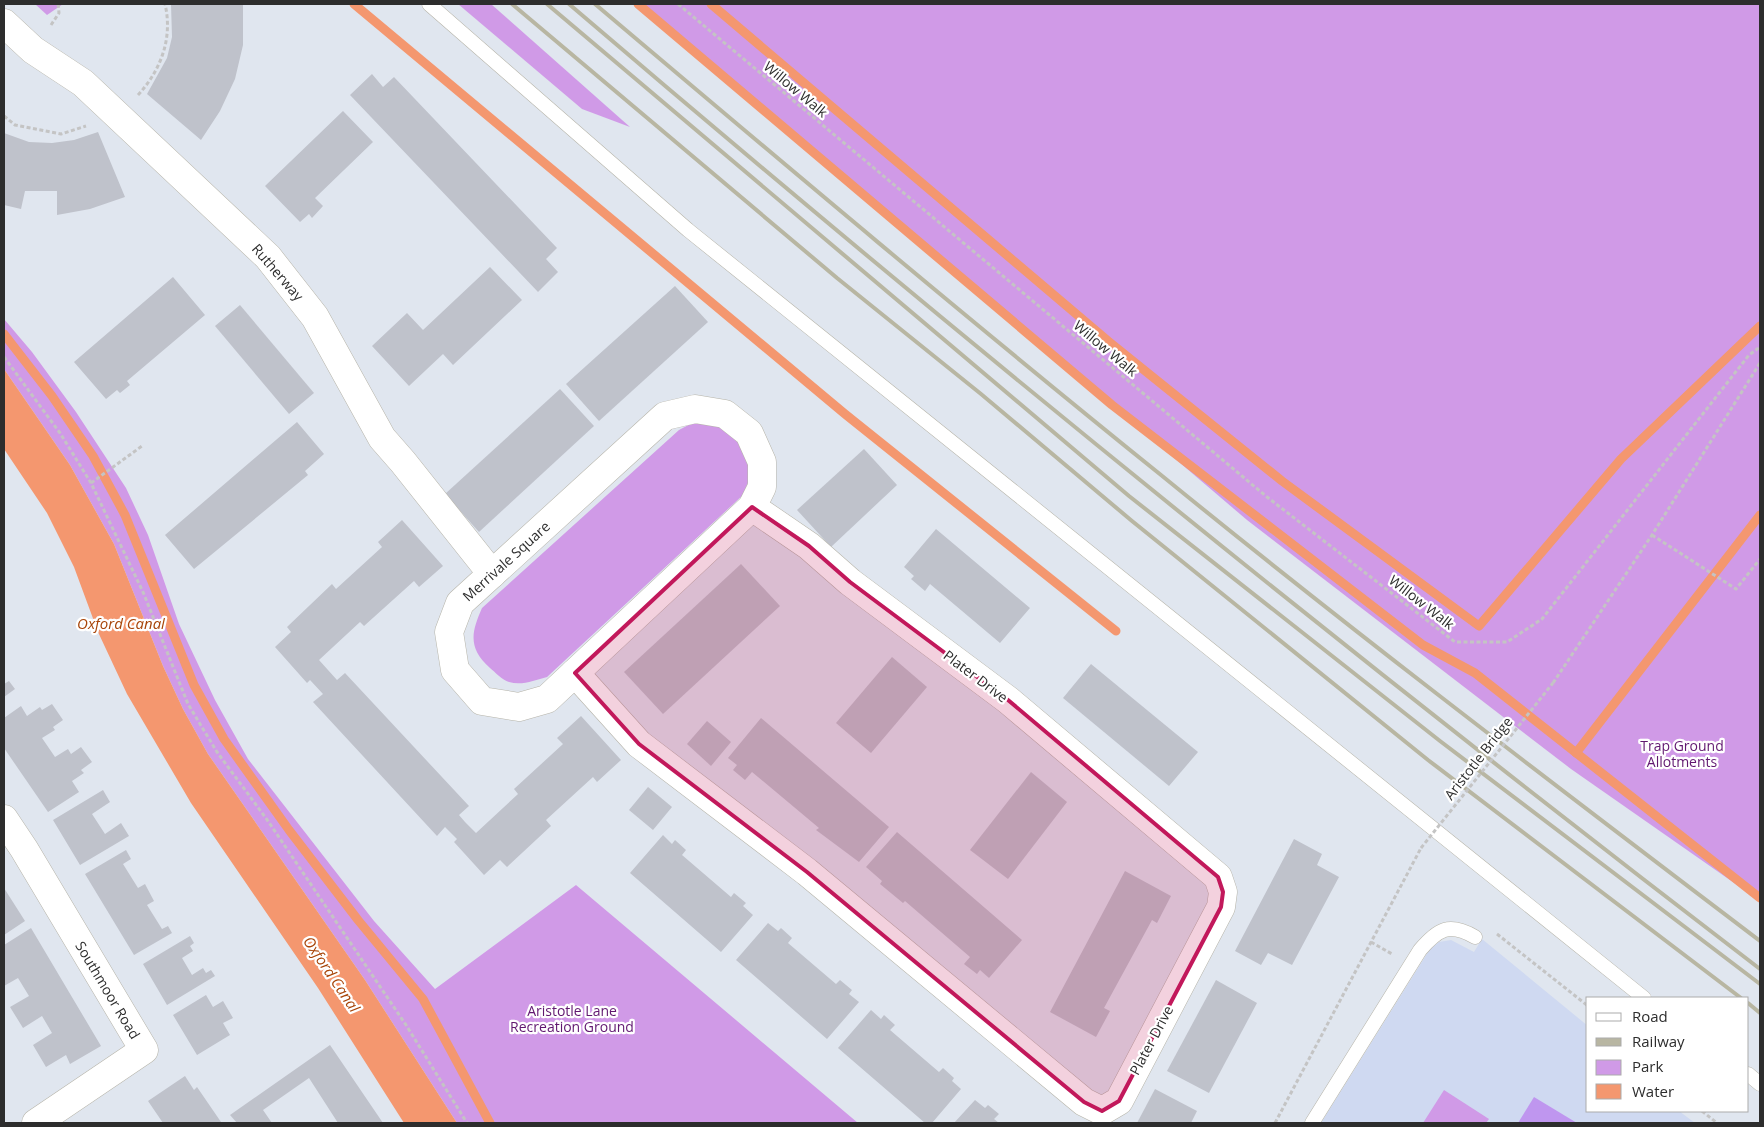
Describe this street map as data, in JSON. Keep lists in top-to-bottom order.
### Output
{
  "streets": {
    "street": [
      "Rutherway",
      "Merrivale Square",
      "Plater Drive",
      "Southmoor Road"
    ],
    "path": ["Willow Walk", "Aristotle Bridge"]
  },
  "crossings": [
    ["Rutherway", "Merrivale Square"],
    ["Merrivale Square", "Plater Drive"]
  ],
  "water": ["Oxford Canal"],
  "parks": ["Trap Ground Allotments", "Aristotle Lane Recreation Ground"],
  "legend": [
    "Road",
    "Railway",
    "Park",
    "Water"
  ]
}
